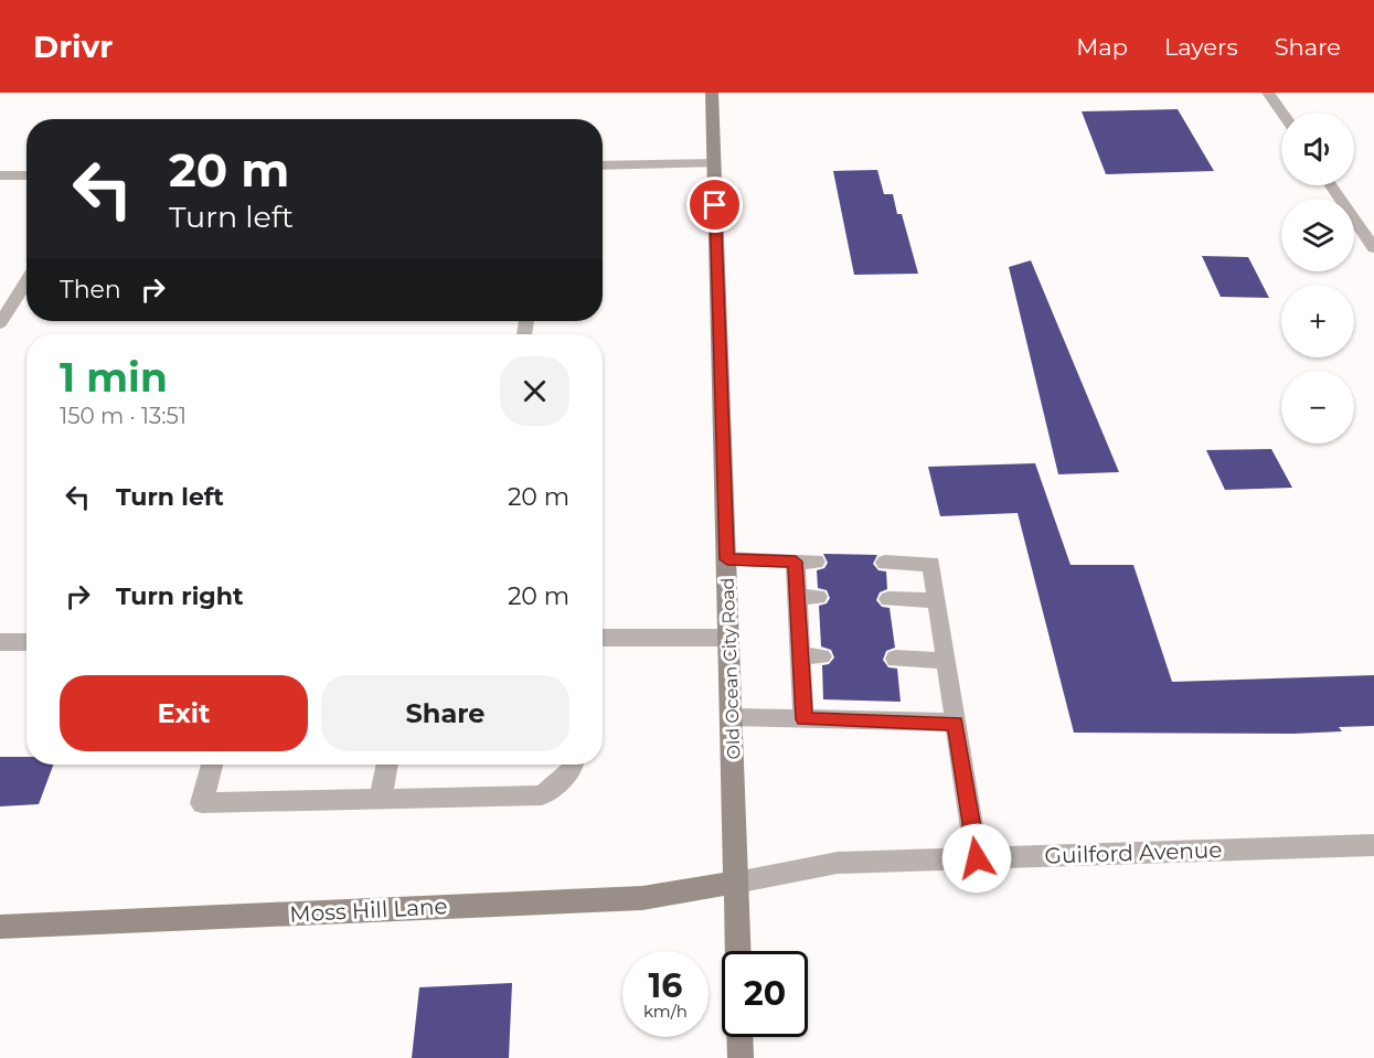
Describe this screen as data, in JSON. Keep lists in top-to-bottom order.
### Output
{
  "streets": {
    "main road": ["Old Ocean City Road", "Moss Hill Lane"],
    "street": ["Guilford Avenue"]
  },
  "crossings": [
    ["Old Ocean City Road", "Guilford Avenue"],
    ["Old Ocean City Road", "Moss Hill Lane"],
    ["Guilford Avenue", "Moss Hill Lane"]
  ],
  "page": {
    "header": "Drivr",
    "nav": ["Map", "Layers", "Share"],
    "map_buttons": ["+", "−"],
    "turn": ["20 m", "Turn left"],
    "then": "Then",
    "heading": ["1 min", "150 m · 13:51"],
    "list": [
      {
        "name": "Turn left",
        "value": "20 m"
      },
      {
        "name": "Turn right",
        "value": "20 m"
      }
    ],
    "buttons": ["Exit", "Share"],
    "speed": "16 km/h",
    "limit": "20"
  }
}
